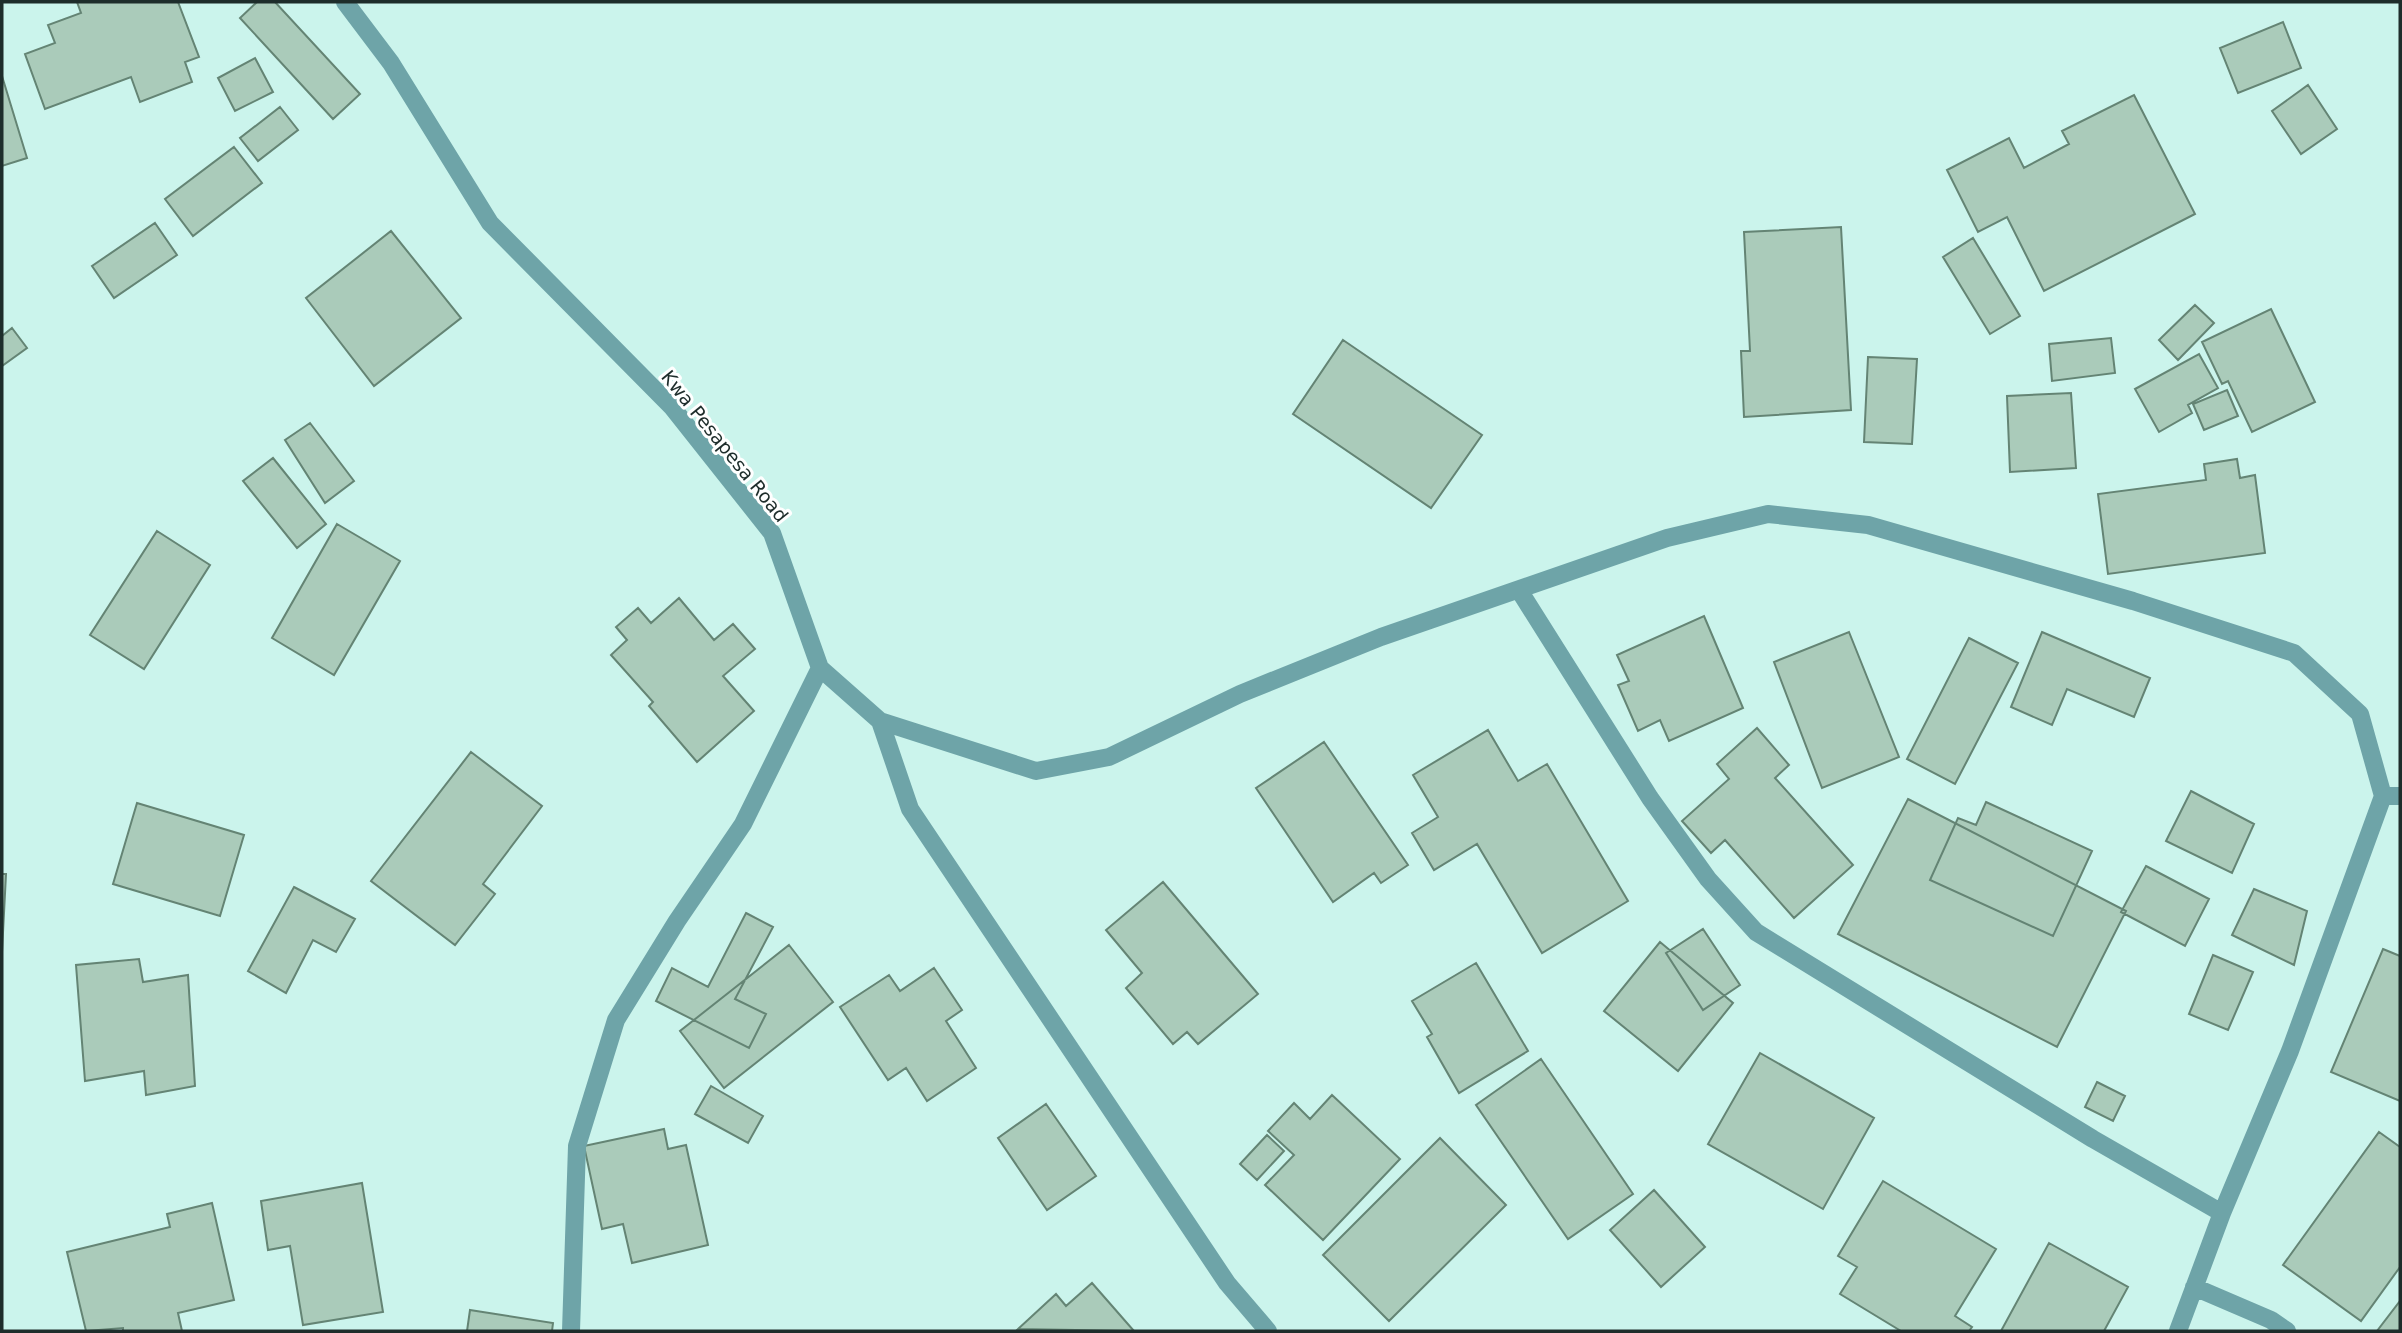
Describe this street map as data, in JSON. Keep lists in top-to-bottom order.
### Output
{
  "streets": {
    "street": ["Kwa Pesapesa Road"]
  }
}
